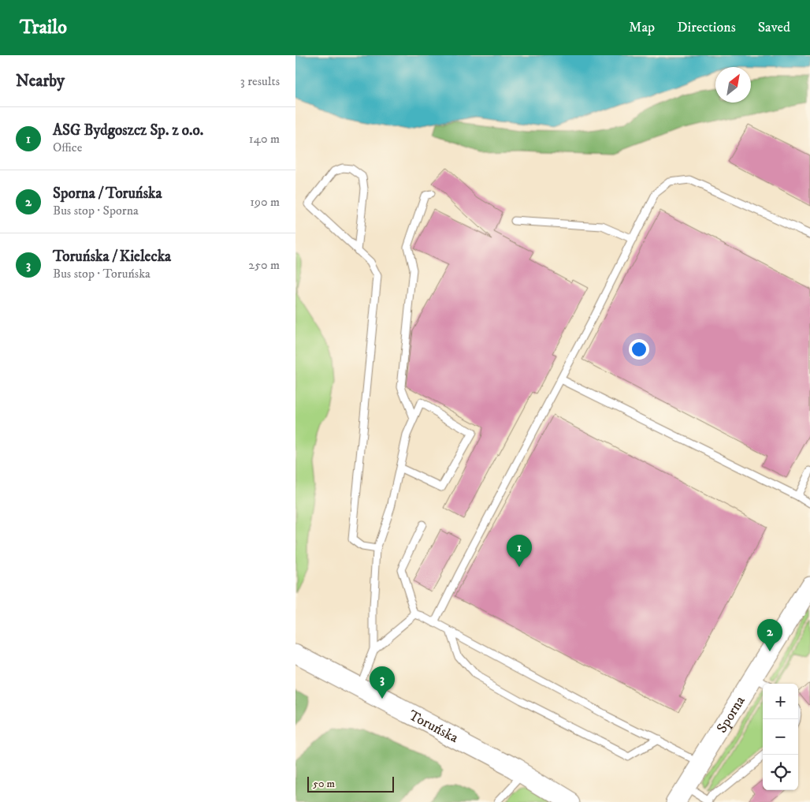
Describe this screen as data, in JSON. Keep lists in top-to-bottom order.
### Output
{
  "streets": {
    "street": ["Sporna", "Toruńska"]
  },
  "scale_bar": "50 m",
  "north": "top right",
  "page": {
    "header": "Trailo",
    "nav": ["Map", "Directions", "Saved"],
    "heading": ["Nearby", "3 results"],
    "list": [
      {
        "mark": "1",
        "name": "ASG Bydgoszcz Sp. z o.o.",
        "note": "Office",
        "value": "140 m"
      },
      {
        "mark": "2",
        "name": "Sporna / Toruńska",
        "note": "Bus stop · Sporna",
        "value": "190 m"
      },
      {
        "mark": "3",
        "name": "Toruńska / Kielecka",
        "note": "Bus stop · Toruńska",
        "value": "250 m"
      }
    ],
    "pins": ["1", "2", "3"],
    "map_buttons": ["+", "−"],
    "scale": "50 m"
  }
}
